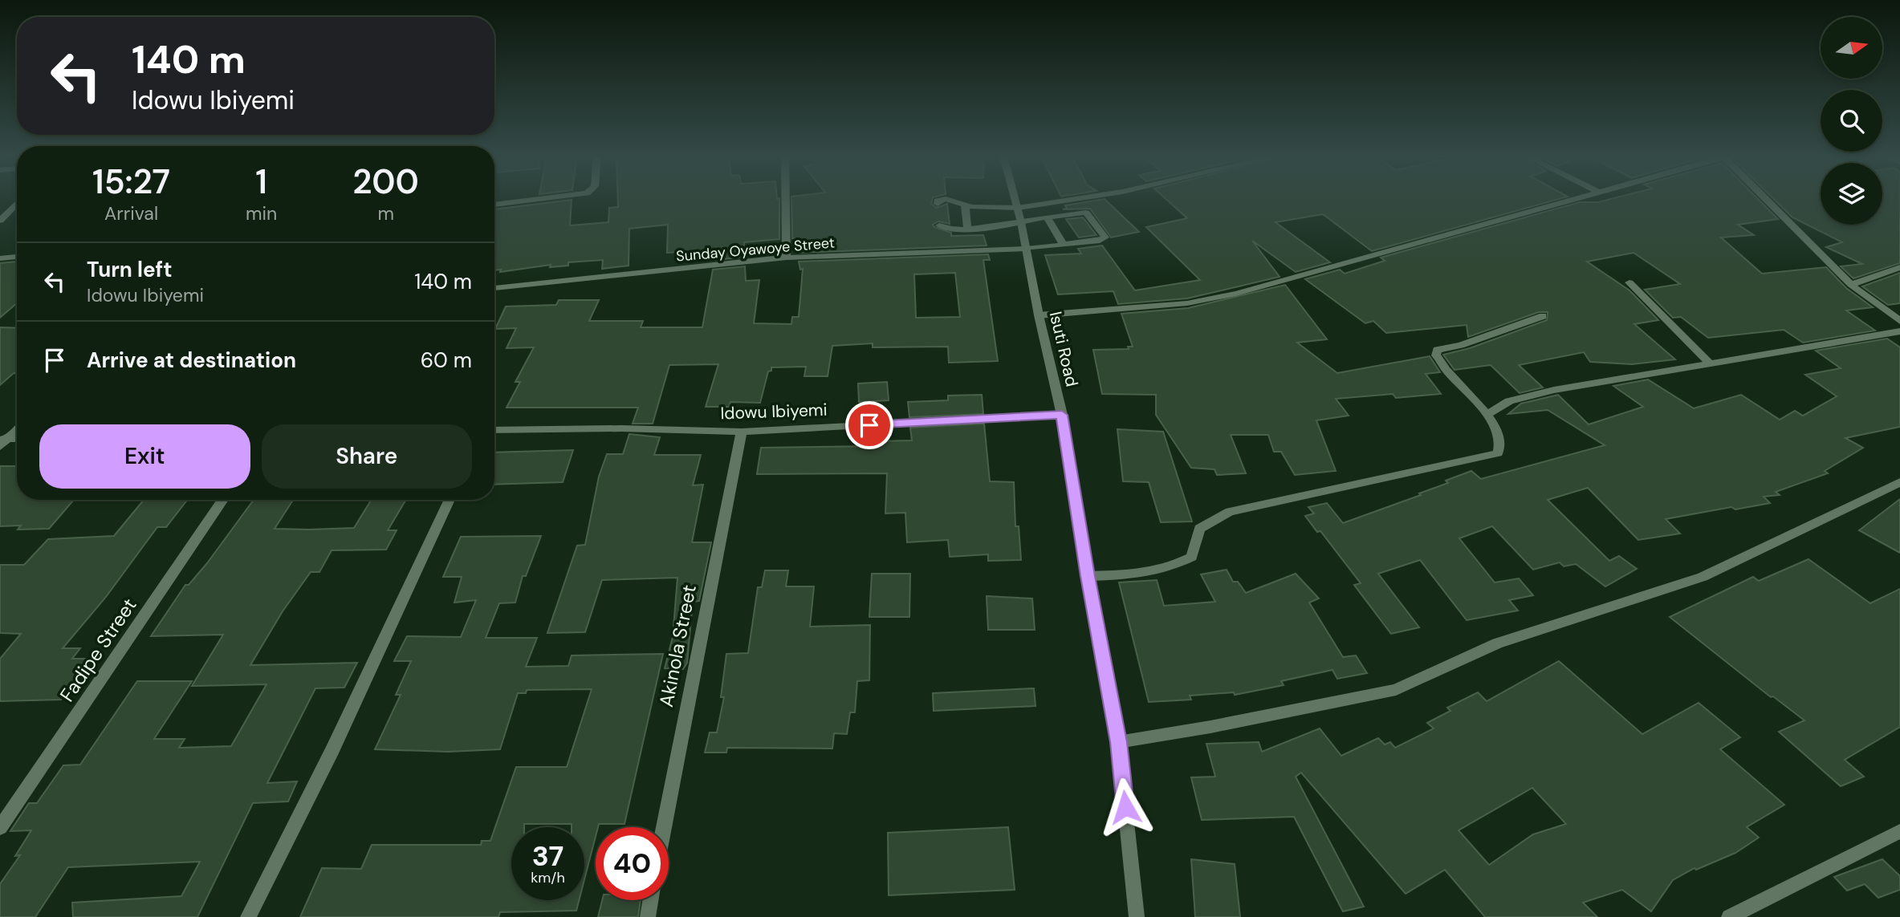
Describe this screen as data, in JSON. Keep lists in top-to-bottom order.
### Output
{
  "streets": {
    "street": [
      "Sunday Oyawoye Street",
      "Isuti Road",
      "Idowu Ibiyemi",
      "Akinola Street",
      "Fadipe Street"
    ]
  },
  "crossings": [
    ["Sunday Oyawoye Street", "Isuti Road"],
    ["Isuti Road", "Idowu Ibiyemi"],
    ["Idowu Ibiyemi", "Akinola Street"]
  ],
  "north": "right",
  "page": {
    "turn": ["140 m", "Idowu Ibiyemi"],
    "eta": [
      "15:27",
      "Arrival",
      "1",
      "min",
      "200",
      "m"
    ],
    "list": [
      {
        "name": "Turn left",
        "note": "Idowu Ibiyemi",
        "value": "140 m"
      },
      {
        "name": "Arrive at destination",
        "value": "60 m"
      }
    ],
    "buttons": ["Exit", "Share"],
    "speed": "37 km/h",
    "limit": "40"
  }
}
